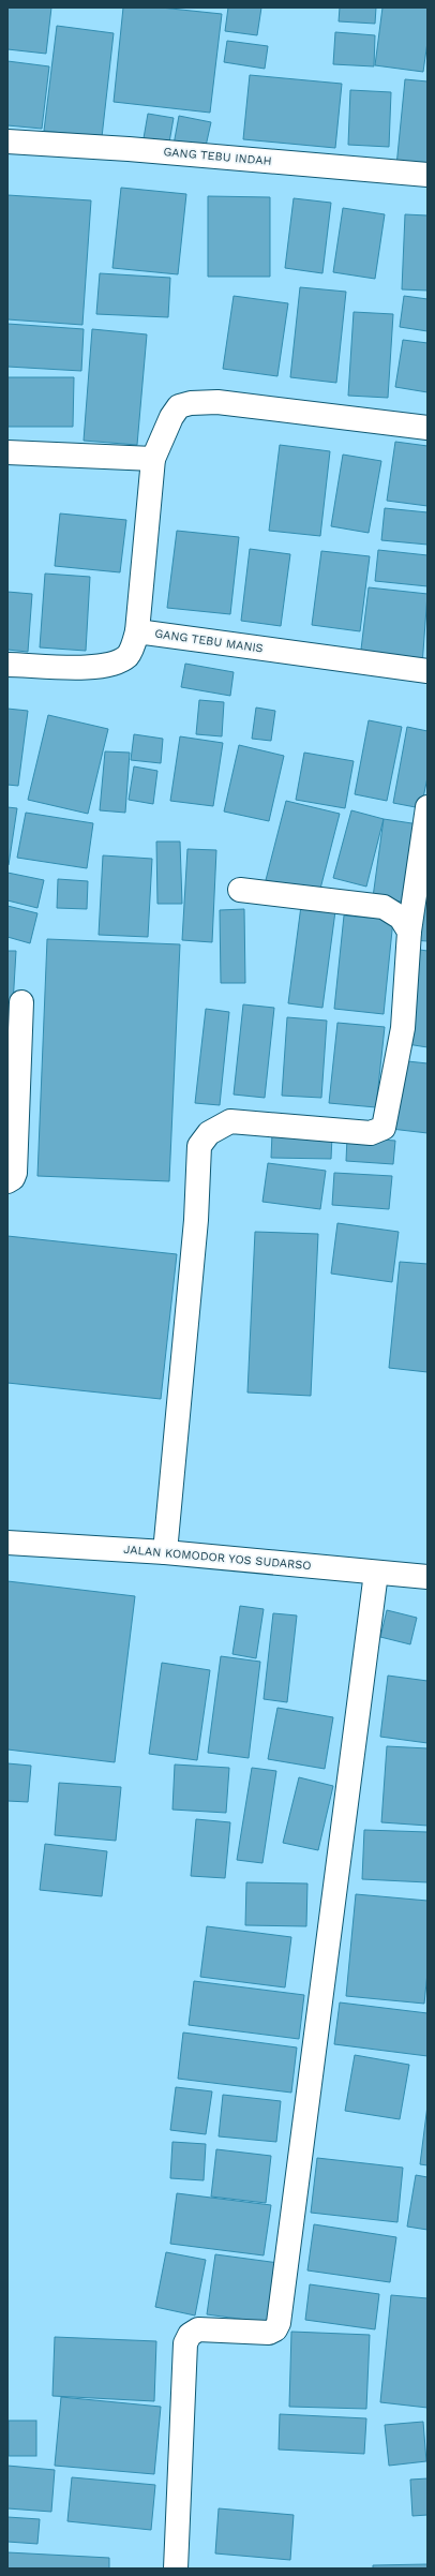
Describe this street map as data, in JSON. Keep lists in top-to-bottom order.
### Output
{
  "streets": {
    "street": ["GANG TEBU INDAH", "GANG TEBU MANIS", "JALAN KOMODOR YOS SUDARSO"]
  }
}
